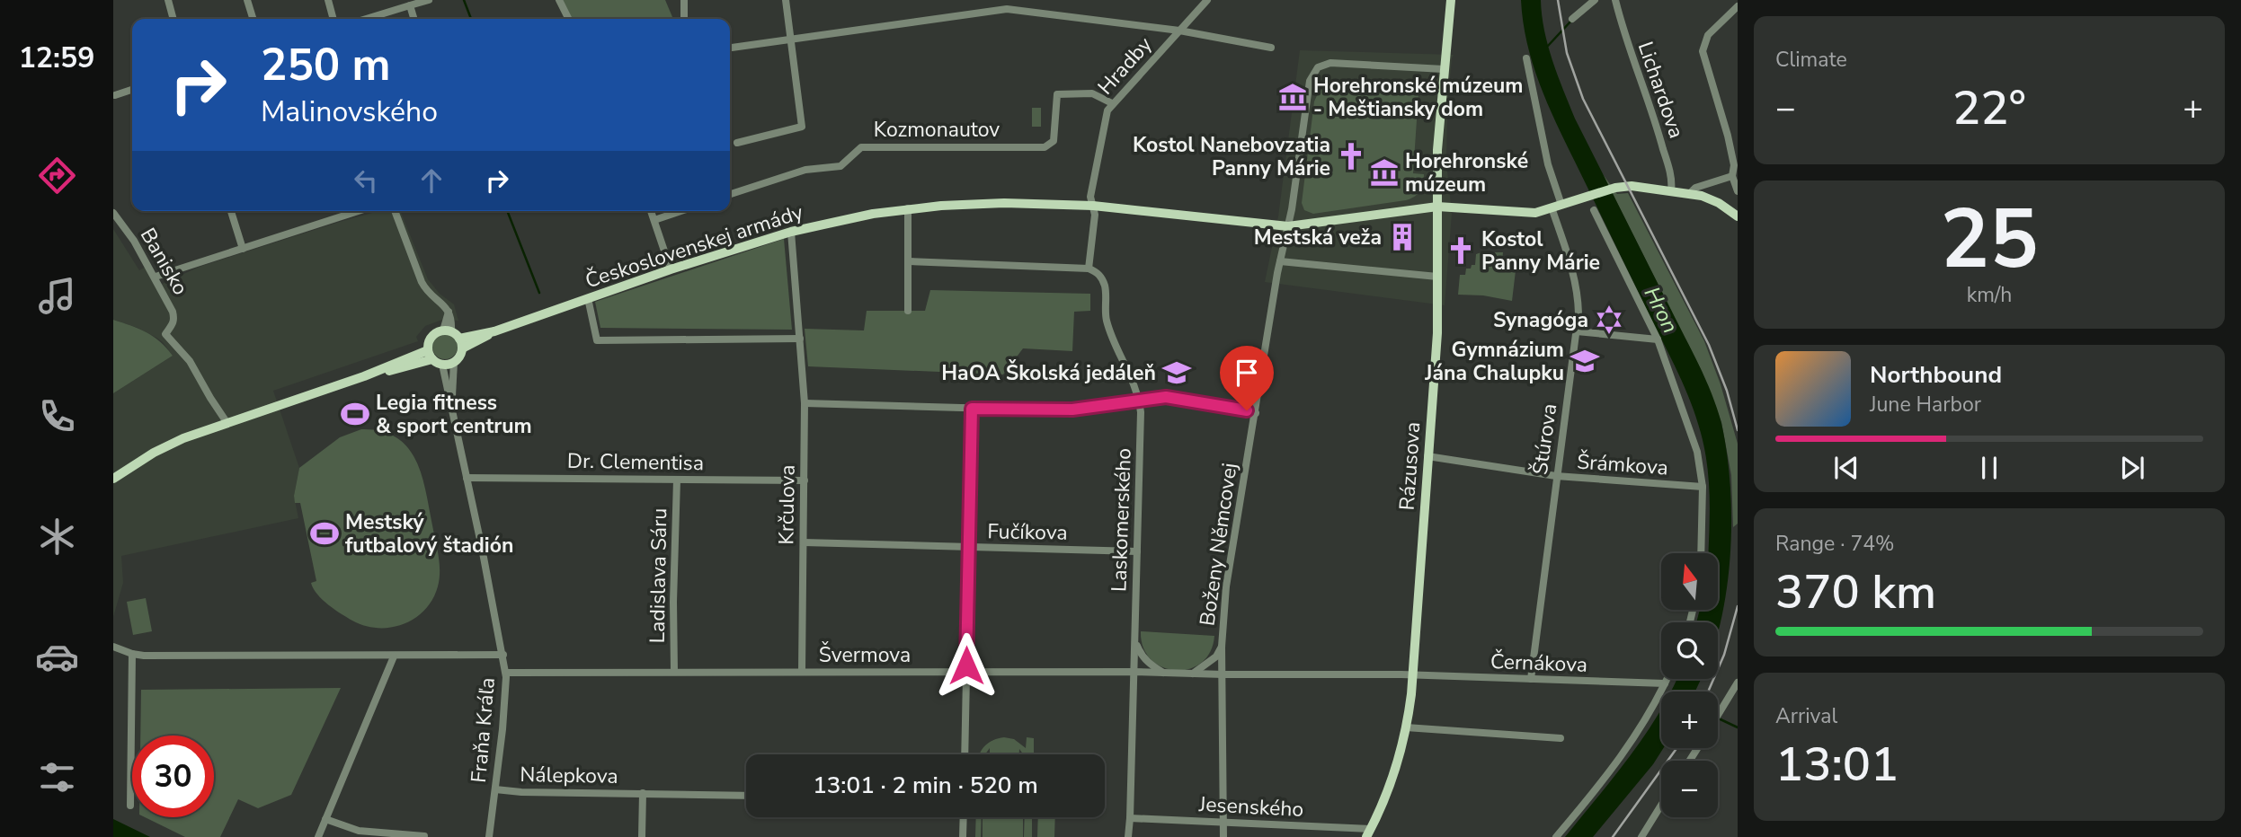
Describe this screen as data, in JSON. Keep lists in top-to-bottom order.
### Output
{
  "streets": {
    "main road": ["Československej armády", "Rázusova"],
    "street": [
      "Hradby",
      "Lichardova",
      "Kozmonautov",
      "Banisko",
      "Štúrova",
      "Dr. Clementisa",
      "Šrámkova",
      "Krčulova",
      "Laskomerského",
      "Fučíkova",
      "Boženy Němcovej",
      "Ladislava Sáru",
      "Švermova",
      "Černákova",
      "Fraňa Kráľa",
      "Nálepkova",
      "Jesenského"
    ]
  },
  "crossings": [
    ["Hradby", "Kozmonautov"],
    ["Hradby", "Československej armády"],
    ["Hradby", "Laskomerského"],
    ["Lichardova", "Československej armády"],
    ["Československej armády", "Štúrova"],
    ["Československej armády", "Rázusova"],
    ["Československej armády", "Krčulova"],
    ["Československej armády", "Boženy Němcovej"],
    ["Československej armády", "Fraňa Kráľa"],
    ["Štúrova", "Šrámkova"],
    ["Štúrova", "Černákova"],
    ["Dr. Clementisa", "Krčulova"],
    ["Dr. Clementisa", "Ladislava Sáru"],
    ["Dr. Clementisa", "Fraňa Kráľa"],
    ["Šrámkova", "Rázusova"],
    ["Rázusova", "Boženy Němcovej"],
    ["Rázusova", "Švermova"],
    ["Rázusova", "Černákova"],
    ["Rázusova", "Jesenského"],
    ["Krčulova", "Fučíkova"],
    ["Krčulova", "Švermova"],
    ["Laskomerského", "Fučíkova"],
    ["Laskomerského", "Švermova"],
    ["Laskomerského", "Jesenského"],
    ["Boženy Němcovej", "Švermova"],
    ["Boženy Němcovej", "Jesenského"],
    ["Ladislava Sáru", "Švermova"],
    ["Švermova", "Černákova"],
    ["Švermova", "Fraňa Kráľa"],
    ["Fraňa Kráľa", "Nálepkova"]
  ],
  "water": ["Hron"],
  "places": {
    "museum": ["Horehronské múzeum - Meštiansky dom", "Horehronské múzeum"],
    "church": ["Kostol Nanebovzatia Panny Márie", "Kostol Panny Márie"],
    "building": ["Mestská veža"],
    "synagogue": ["Synagóga"],
    "school or university": ["Gymnázium Jána Chalupku", "HaOA Školská jedáleň"],
    "sports": ["Legia fitness & sport centrum", "Mestský futbalový štadión"]
  },
  "north": "top",
  "page": {
    "tabs": "12:59",
    "tile": [
      "Climate",
      ["25", "km/h"],
      ["Range · 74%", "370 km"],
      ["Arrival", "13:01"]
    ],
    "turn": ["250 m", "Malinovského"],
    "heat": ["−", "22°", "+"],
    "song": ["Northbound", "June Harbor"],
    "map_buttons": ["+", "−"],
    "limit": "30",
    "trip": "13:01 · 2 min · 520 m"
  }
}
